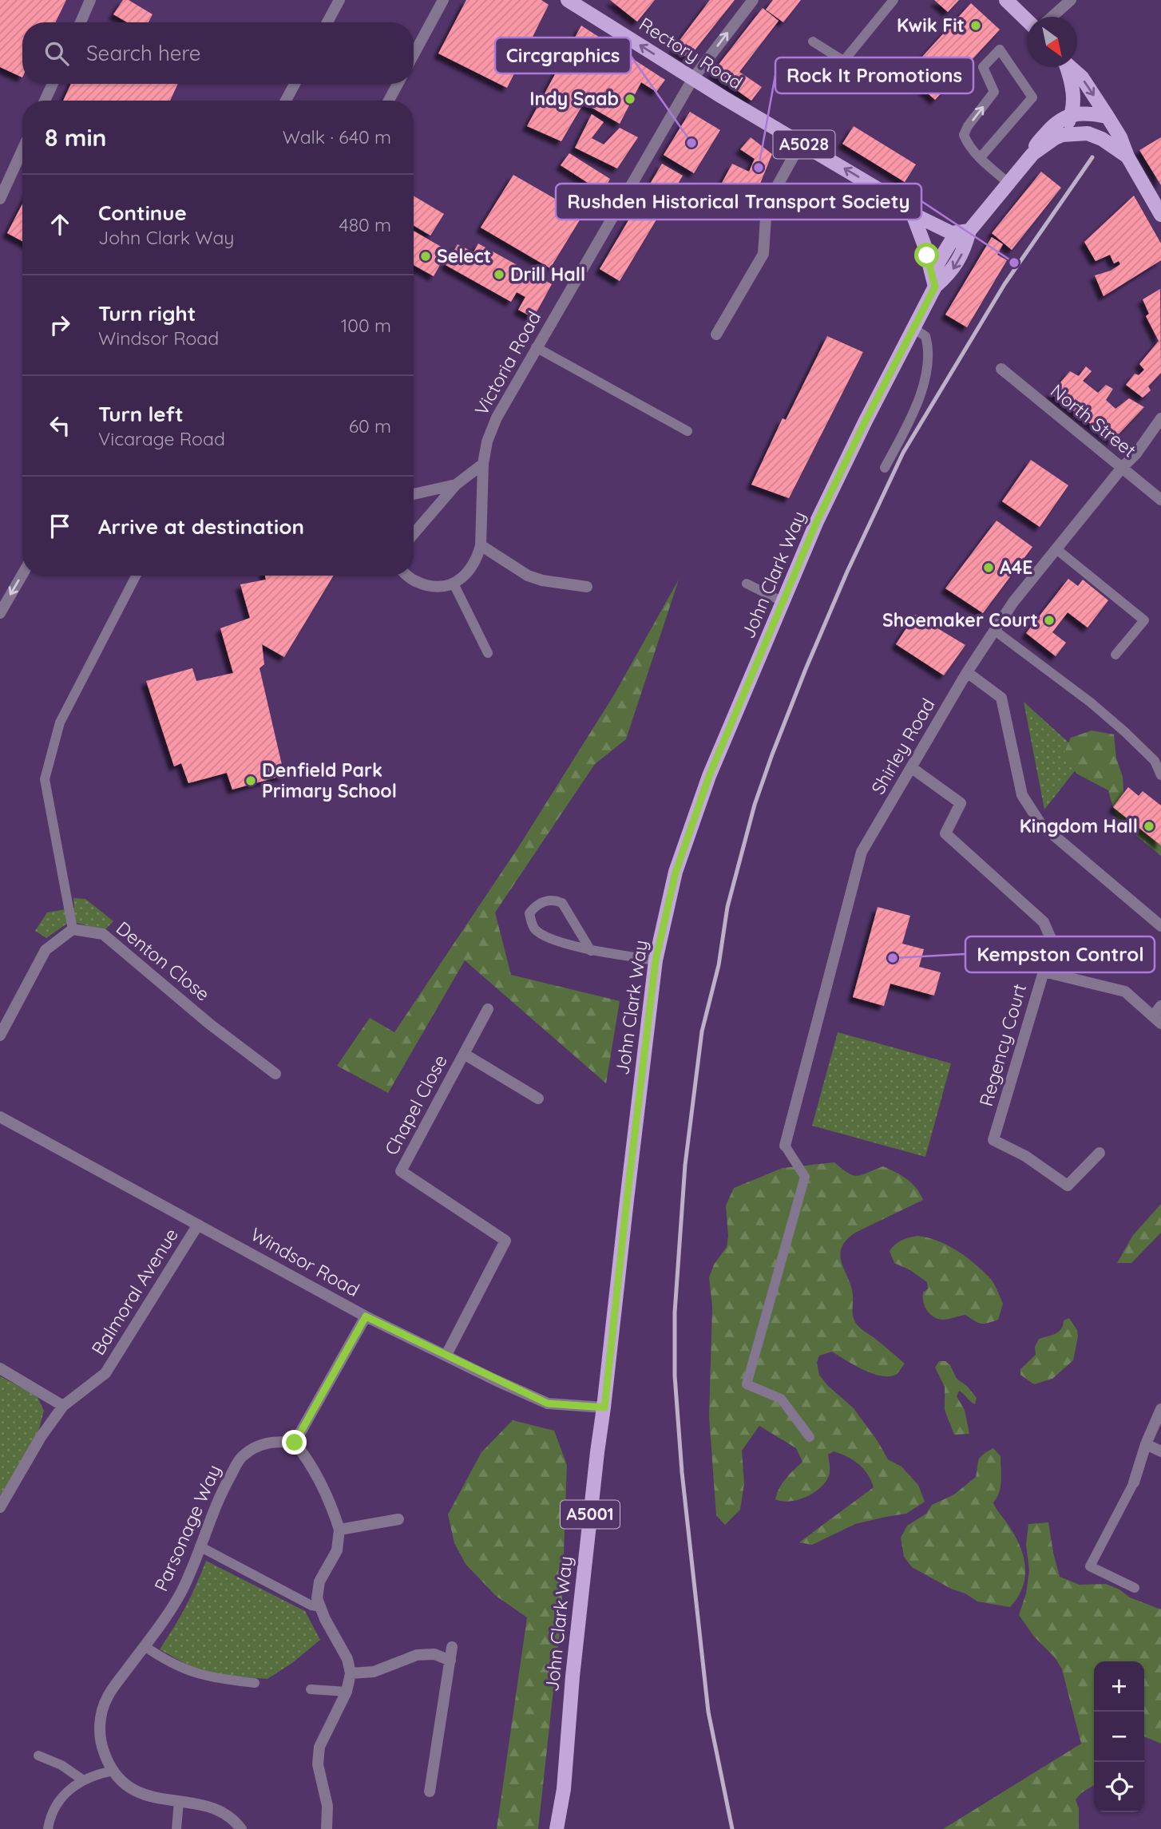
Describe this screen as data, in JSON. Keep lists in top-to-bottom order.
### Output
{
  "streets": {
    "main road": [
      "Rectory Road",
      "A5028",
      "John Clark Way",
      "A5001"
    ],
    "street": [
      "Victoria Road",
      "North Street",
      "Shirley Road",
      "Denton Close",
      "Regency Court",
      "Chapel Close",
      "Windsor Road",
      "Balmoral Avenue",
      "Parsonage Way"
    ]
  },
  "crossings": [
    ["Rectory Road", "Victoria Road"],
    ["Rectory Road", "A5001"],
    ["North Street", "Shirley Road"],
    ["John Clark Way", "Windsor Road"],
    ["John Clark Way", "A5001"],
    ["Shirley Road", "Regency Court"],
    ["Chapel Close", "Windsor Road"],
    ["Windsor Road", "Balmoral Avenue"]
  ],
  "one_way": ["Rectory Road"],
  "places": [
    "Kwik Fit",
    "Indy Saab",
    "Circgraphics",
    "Rock It Promotions",
    "Select",
    "Rushden Historical Transport Society",
    "Drill Hall",
    "A4E",
    "Shoemaker Court",
    "Denfield Park Primary School",
    "Kingdom Hall",
    "Kempston Control"
  ],
  "north": "bottom right",
  "page": {
    "search": "Search here",
    "heading": ["8 min", "Walk · 640 m"],
    "list": [
      ["Continue", "John Clark Way", "480 m"],
      ["Turn right", "Windsor Road", "100 m"],
      ["Turn left", "Vicarage Road", "60 m"],
      "Arrive at destination"
    ],
    "map_buttons": ["+", "−"]
  }
}
